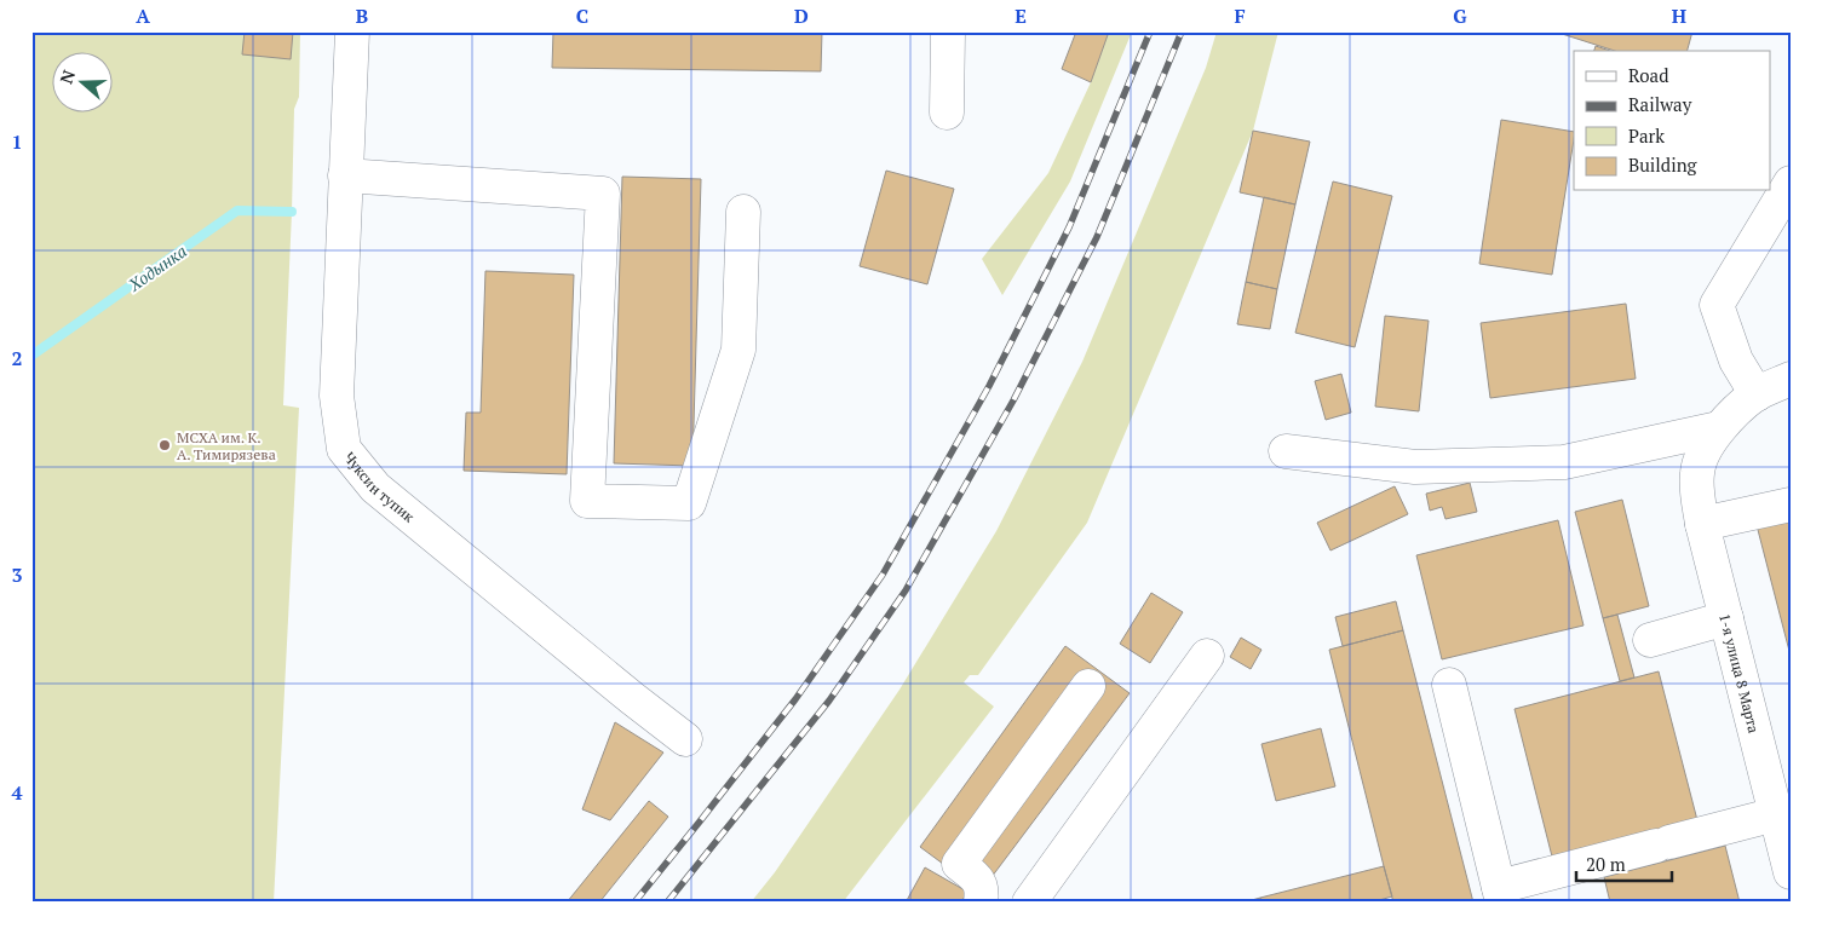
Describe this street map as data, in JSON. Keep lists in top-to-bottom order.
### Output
{
  "streets": {
    "street": ["Чуксин тупик", "1-я улица 8 Марта"]
  },
  "water": ["Ходынка"],
  "places": ["МСХА им. К. А. Тимирязева"],
  "legend": [
    "Road",
    "Railway",
    "Park",
    "Building"
  ],
  "scale_bar": "20 m",
  "north": "left",
  "grid": {
    "columns": [
      "A",
      "B",
      "C",
      "D",
      "E",
      "F",
      "G",
      "H"
    ],
    "rows": [
      "1",
      "2",
      "3",
      "4"
    ]
  }
}
